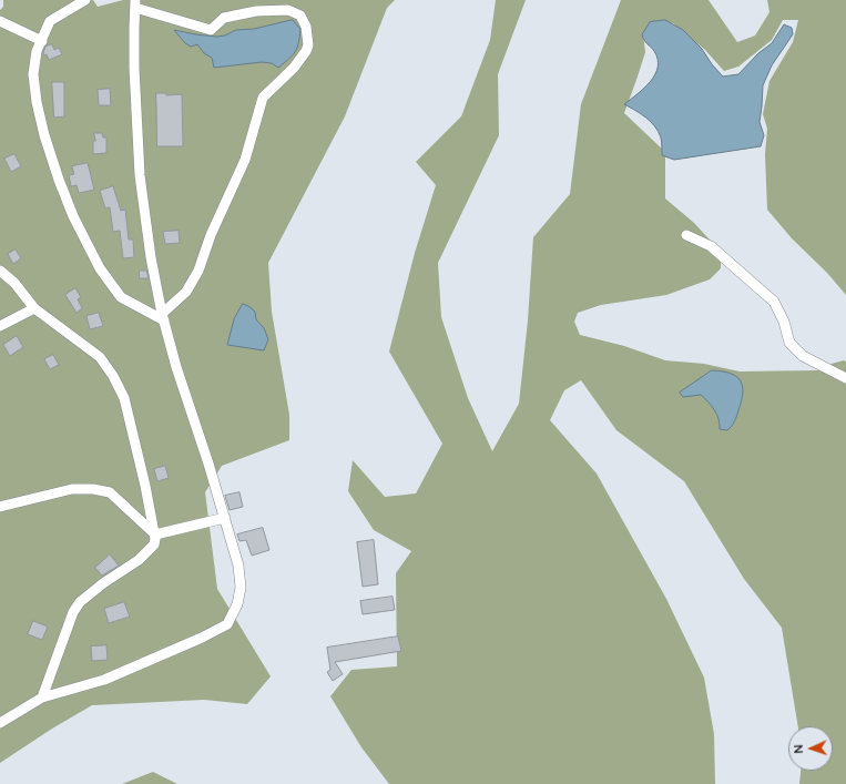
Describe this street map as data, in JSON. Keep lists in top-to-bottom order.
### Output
{
  "north": "left"
}
